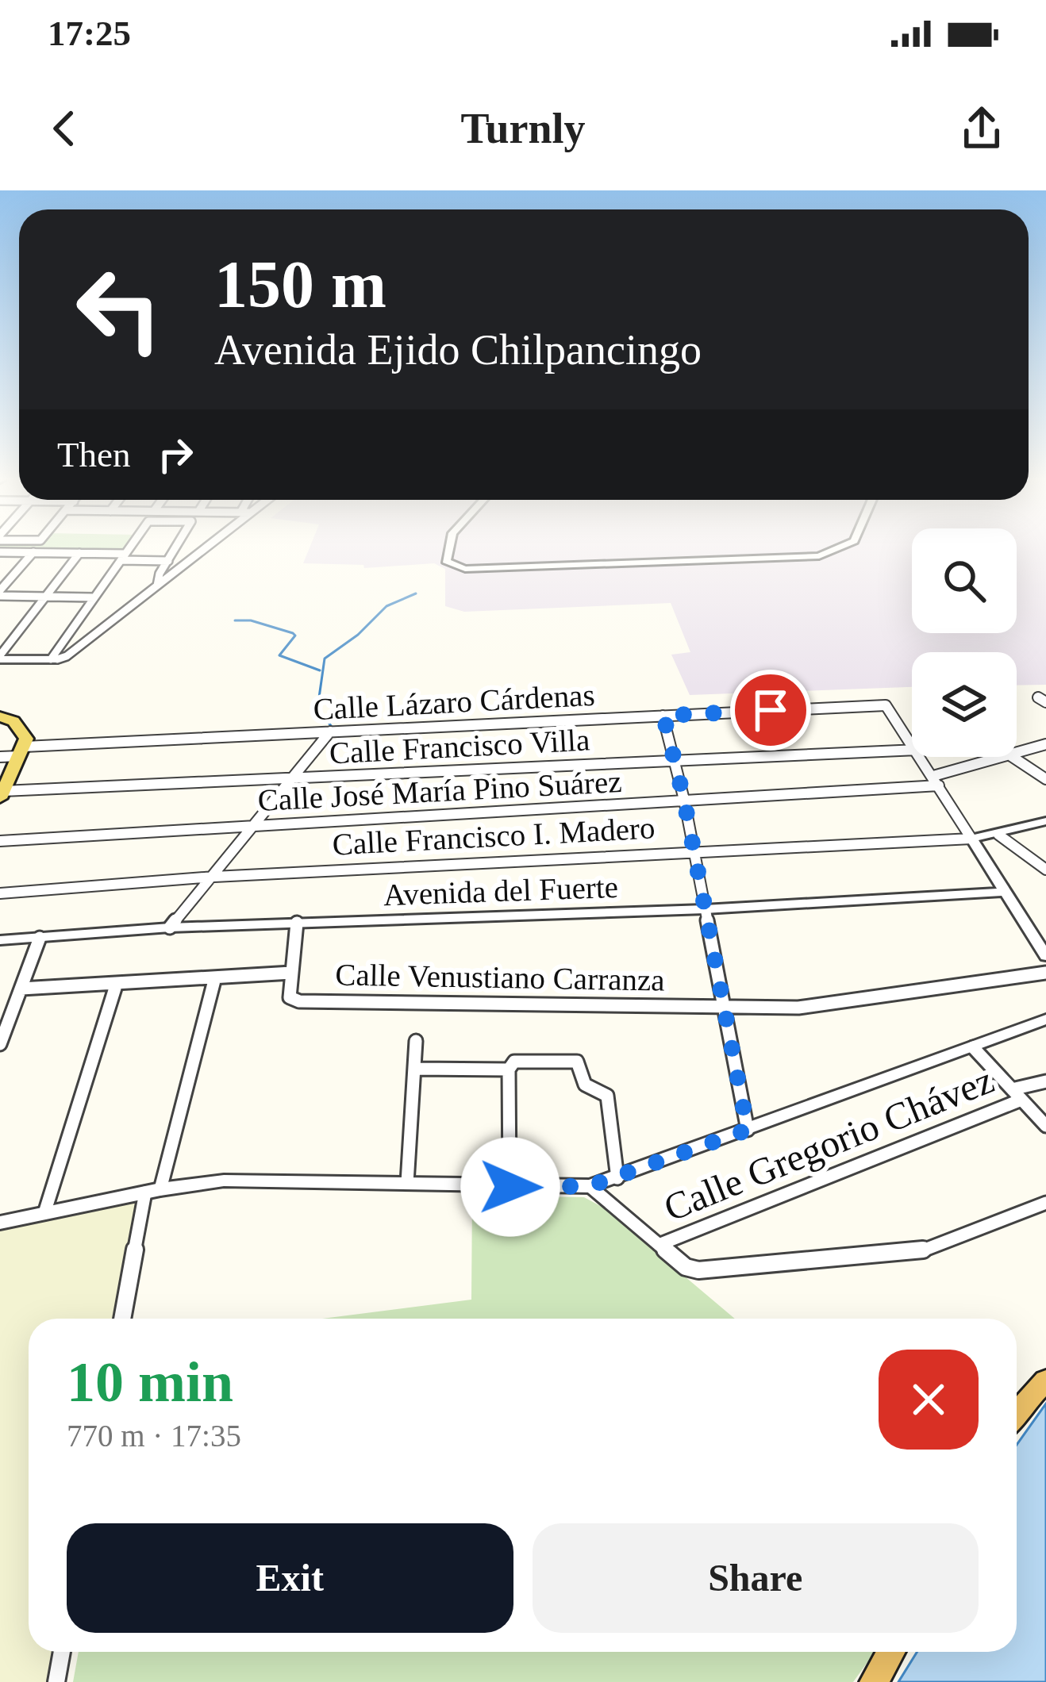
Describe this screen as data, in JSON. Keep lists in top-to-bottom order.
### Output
{
  "streets": {
    "street": [
      "Calle Lázaro Cárdenas",
      "Calle Francisco Villa",
      "Calle José María Pino Suárez",
      "Calle Francisco I. Madero",
      "Avenida del Fuerte",
      "Calle Venustiano Carranza",
      "Calle Gregorio Chávez"
    ]
  },
  "page": {
    "status": "17:25",
    "header": "Turnly",
    "turn": ["150 m", "Avenida Ejido Chilpancingo"],
    "then": "Then",
    "heading": ["10 min", "770 m · 17:35"],
    "buttons": ["Exit", "Share"]
  }
}
